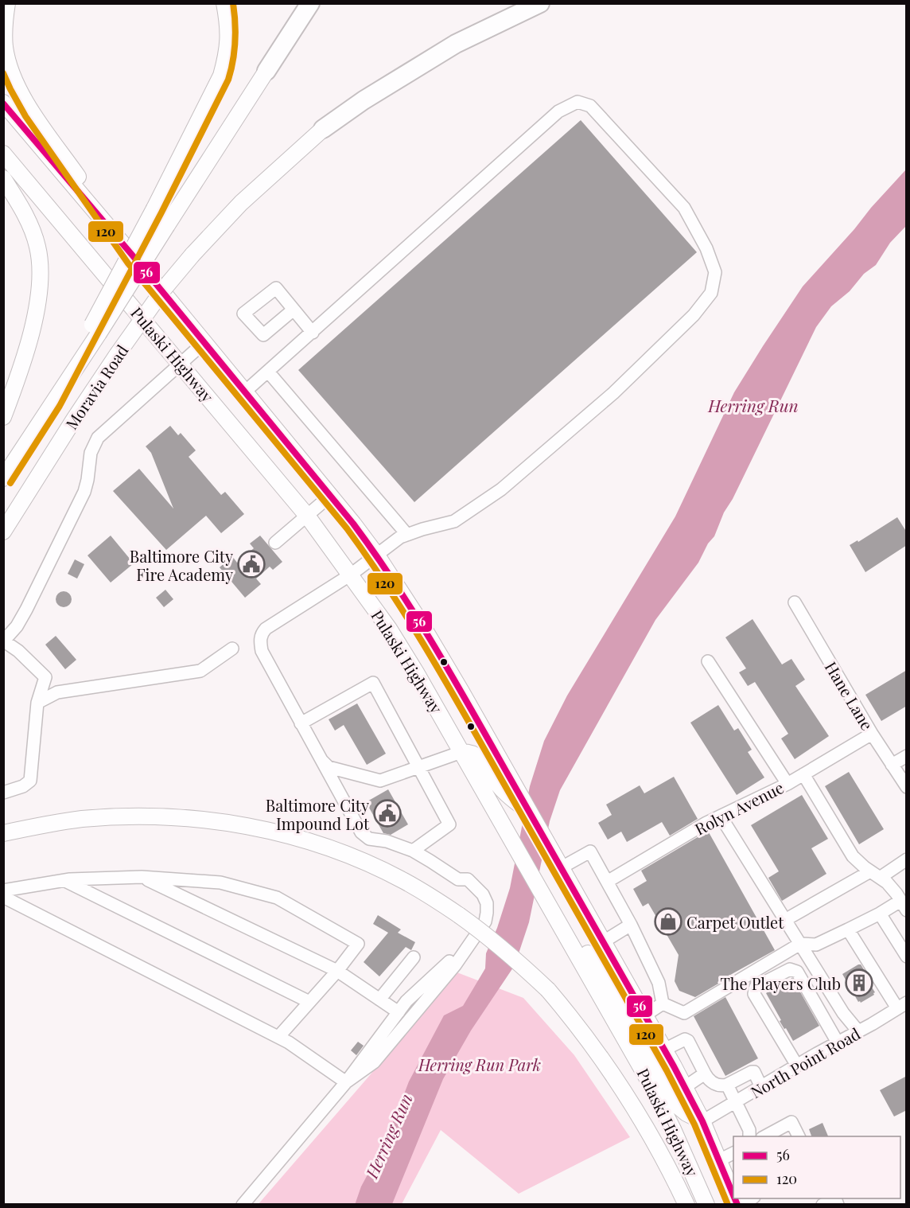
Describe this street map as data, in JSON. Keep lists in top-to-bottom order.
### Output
{
  "streets": {
    "main road": ["Pulaski Highway", "Moravia Road"],
    "street": ["Hane Lane", "Rolyn Avenue", "North Point Road"]
  },
  "crossings": [
    ["Pulaski Highway", "North Point Road"],
    ["Hane Lane", "Rolyn Avenue"]
  ],
  "water": ["Herring Run"],
  "parks": ["Herring Run Park"],
  "places": {
    "public building": ["Baltimore City Fire Academy", "Baltimore City Impound Lot"],
    "shop": ["Carpet Outlet"],
    "building": ["The Players Club"]
  },
  "lines": ["transit line 120", "transit line 56"],
  "legend": ["56", "120"]
}
